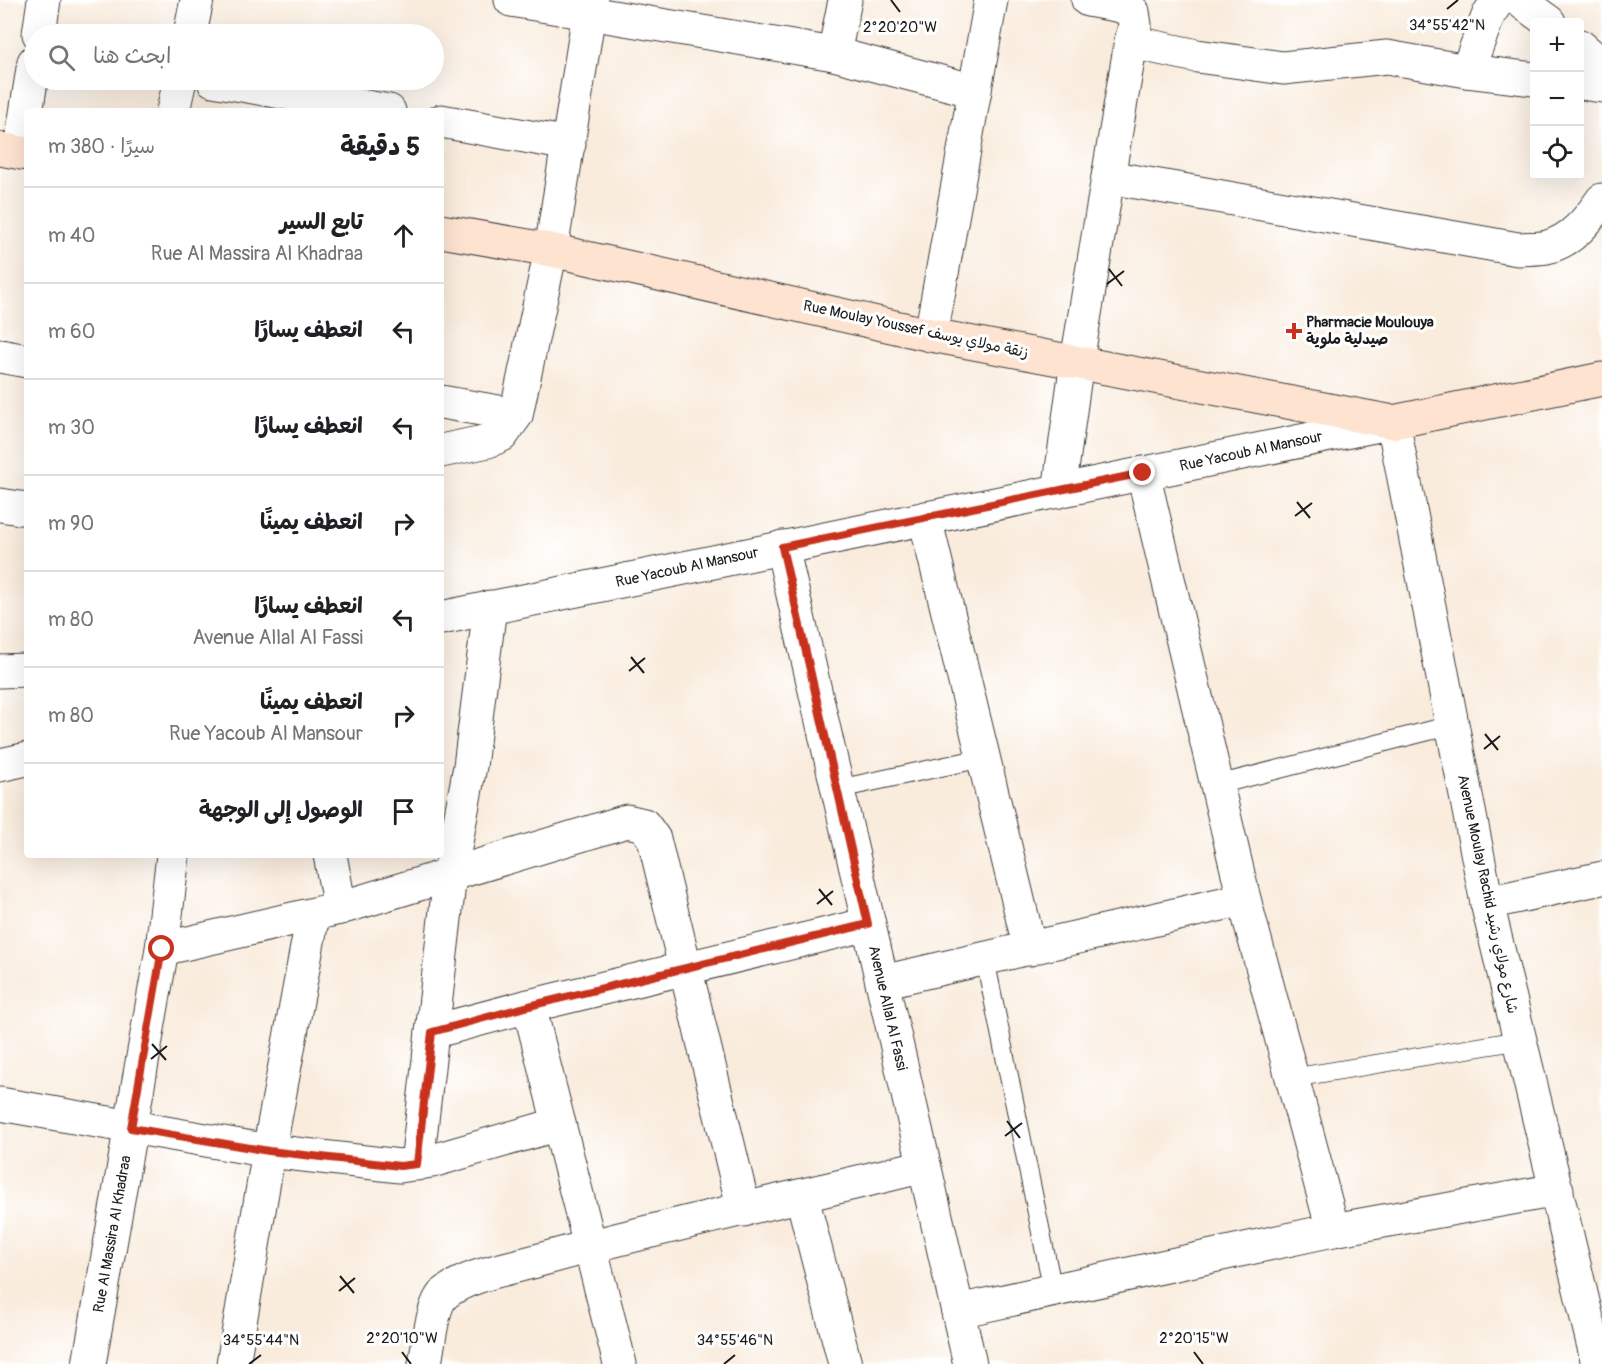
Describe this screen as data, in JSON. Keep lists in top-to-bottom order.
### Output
{
  "streets": {
    "street": [
      "Rue Moulay Youssef زنقة مولاي يوسف",
      "Rue Yacoub Al Mansour",
      "Avenue Moulay Rachid شارع مولاي رشيد",
      "Avenue Allal Al Fassi",
      "Rue Al Massira Al Khadraa"
    ]
  },
  "crossings": [
    ["Rue Moulay Youssef زنقة مولاي يوسف", "Rue Yacoub Al Mansour"],
    ["Rue Moulay Youssef زنقة مولاي يوسف", "Avenue Moulay Rachid شارع مولاي رشيد"],
    ["Rue Yacoub Al Mansour", "Avenue Moulay Rachid شارع مولاي رشيد"],
    ["Rue Yacoub Al Mansour", "Avenue Allal Al Fassi"]
  ],
  "places": {
    "health": ["Pharmacie Moulouya صيدلية ملوية"]
  },
  "page": {
    "map_buttons": ["+", "−"],
    "search": "ابحث هنا",
    "heading": ["5 دقيقة", "سيرًا · 380 m"],
    "list": [
      ["تابع السير", "Rue Al Massira Al Khadraa", "40 m"],
      ["انعطف يسارًا", "60 m"],
      ["انعطف يسارًا", "30 m"],
      ["انعطف يمينًا", "90 m"],
      ["انعطف يسارًا", "Avenue Allal Al Fassi", "80 m"],
      ["انعطف يمينًا", "Rue Yacoub Al Mansour", "80 m"],
      "الوصول إلى الوجهة"
    ]
  },
  "coordinates": [
    "34°55'42\"N",
    "2°20'20\"W",
    "2°20'10\"W",
    "2°20'15\"W",
    "34°55'44\"N",
    "34°55'46\"N"
  ]
}
